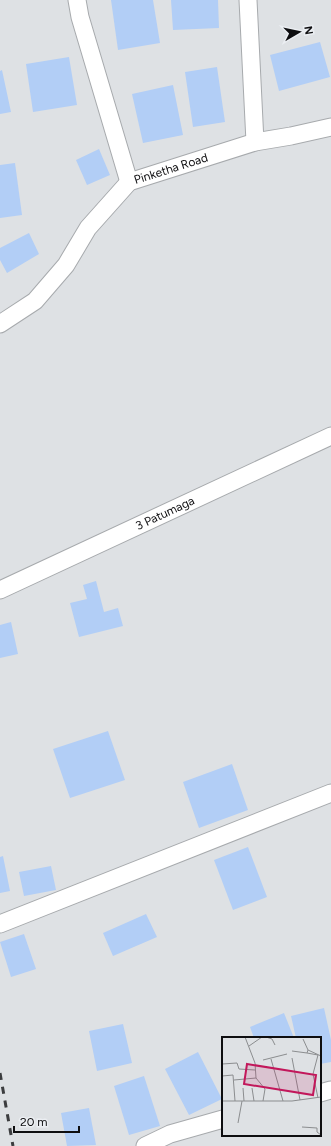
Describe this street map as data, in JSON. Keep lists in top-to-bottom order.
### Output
{
  "streets": {
    "street": ["Pinketha Road", "3 Patumaga"]
  },
  "scale_bar": "20 m",
  "north": "right"
}
